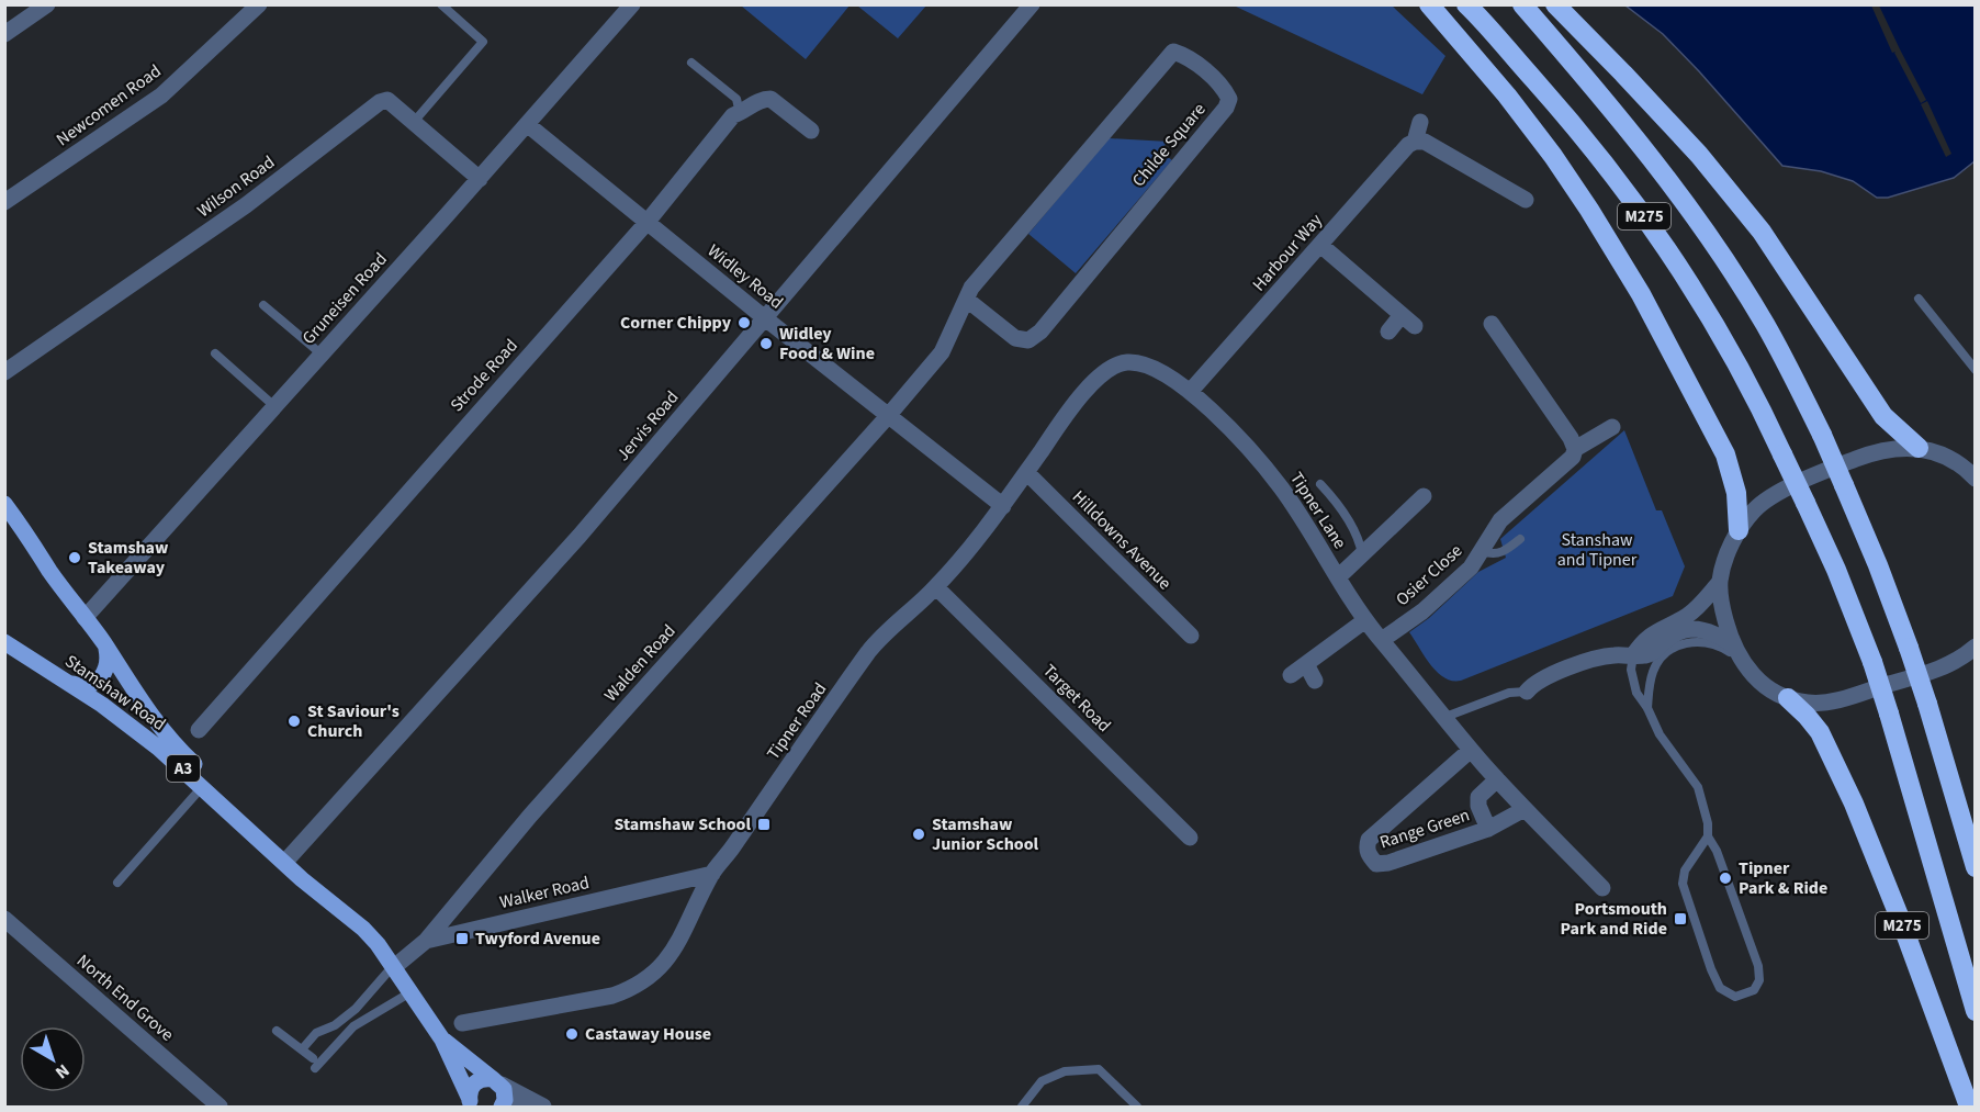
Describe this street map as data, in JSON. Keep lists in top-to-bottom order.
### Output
{
  "streets": {
    "highway": ["M275"],
    "main road": ["Stamshaw Road", "A3"],
    "street": [
      "Newcomen Road",
      "Childe Square",
      "Wilson Road",
      "Harbour Way",
      "Widley Road",
      "Gruneisen Road",
      "Strode Road",
      "Jervis Road",
      "Tipner Lane",
      "Hilldowns Avenue",
      "Osier Close",
      "Walden Road",
      "Target Road",
      "Tipner Road",
      "Range Green",
      "Walker Road",
      "North End Grove"
    ]
  },
  "crossings": [
    ["Childe Square", "Widley Road"],
    ["Childe Square", "Walden Road"],
    ["Wilson Road", "Gruneisen Road"],
    ["Harbour Way", "Tipner Lane"],
    ["Widley Road", "Gruneisen Road"],
    ["Widley Road", "Strode Road"],
    ["Widley Road", "Jervis Road"],
    ["Widley Road", "Walden Road"],
    ["Widley Road", "Tipner Road"],
    ["Gruneisen Road", "A3"],
    ["Jervis Road", "Stamshaw Road"],
    ["Jervis Road", "A3"],
    ["Tipner Lane", "Osier Close"],
    ["Tipner Lane", "Tipner Road"],
    ["Tipner Lane", "Range Green"],
    ["Hilldowns Avenue", "Tipner Road"],
    ["Walden Road", "Walker Road"],
    ["Stamshaw Road", "A3"],
    ["Stamshaw Road", "Walker Road"],
    ["Target Road", "Tipner Road"],
    ["Tipner Road", "Walker Road"],
    ["A3", "Walker Road"]
  ],
  "parks": ["Stanshaw and Tipner"],
  "places": {
    "other": [
      "Corner Chippy",
      "Widley Food & Wine",
      "Stamshaw Takeaway",
      "St Saviour's Church",
      "Stamshaw Junior School",
      "Tipner Park & Ride",
      "Castaway House"
    ],
    "transit": ["Stamshaw School", "Portsmouth Park and Ride", "Twyford Avenue"]
  },
  "north": "bottom right"
}
